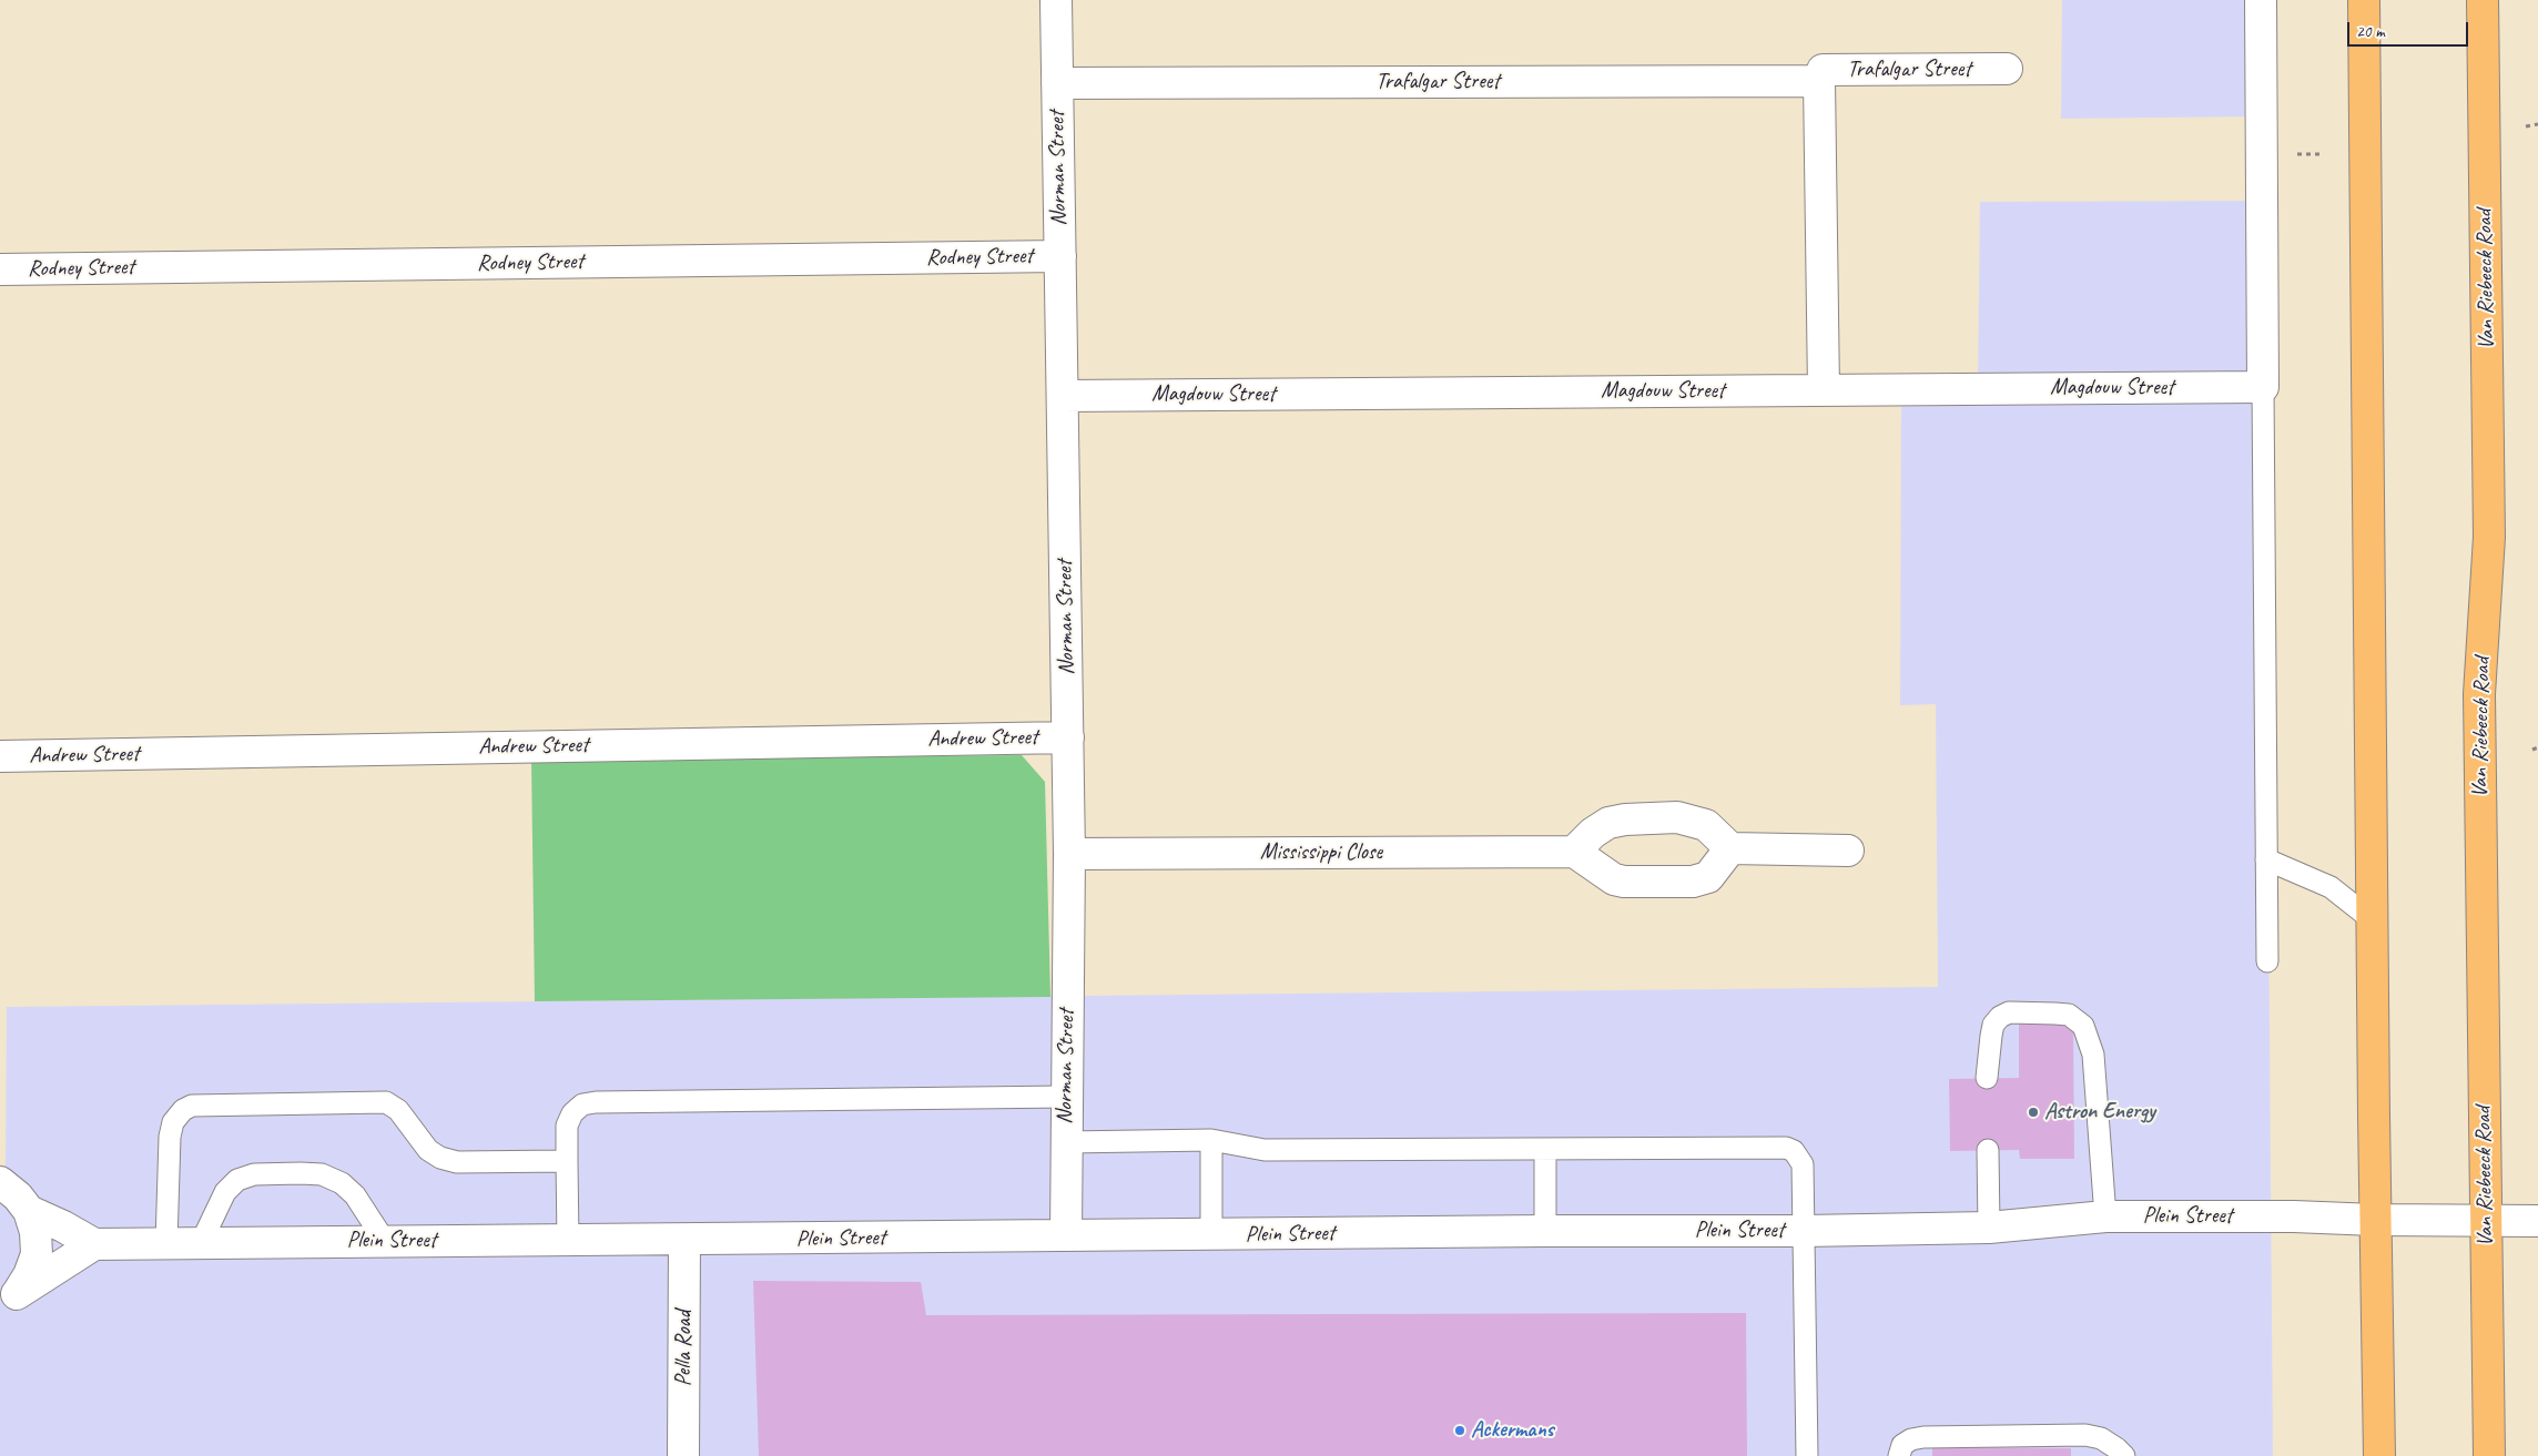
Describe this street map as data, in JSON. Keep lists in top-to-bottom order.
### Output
{
  "streets": {
    "main road": ["Van Riebeeck Road"],
    "street": [
      "Trafalgar Street",
      "Norman Street",
      "Rodney Street",
      "Magdouw Street",
      "Andrew Street",
      "Mississippi Close",
      "Plein Street",
      "Pella Road"
    ]
  },
  "crossings": [
    ["Trafalgar Street", "Norman Street"],
    ["Trafalgar Street", "Magdouw Street"],
    ["Norman Street", "Rodney Street"],
    ["Norman Street", "Magdouw Street"],
    ["Norman Street", "Andrew Street"],
    ["Norman Street", "Mississippi Close"],
    ["Norman Street", "Plein Street"],
    ["Van Riebeeck Road", "Plein Street"],
    ["Plein Street", "Pella Road"]
  ],
  "places": ["Astron Energy", "Ackermans"],
  "scale_bar": "20 m"
}
